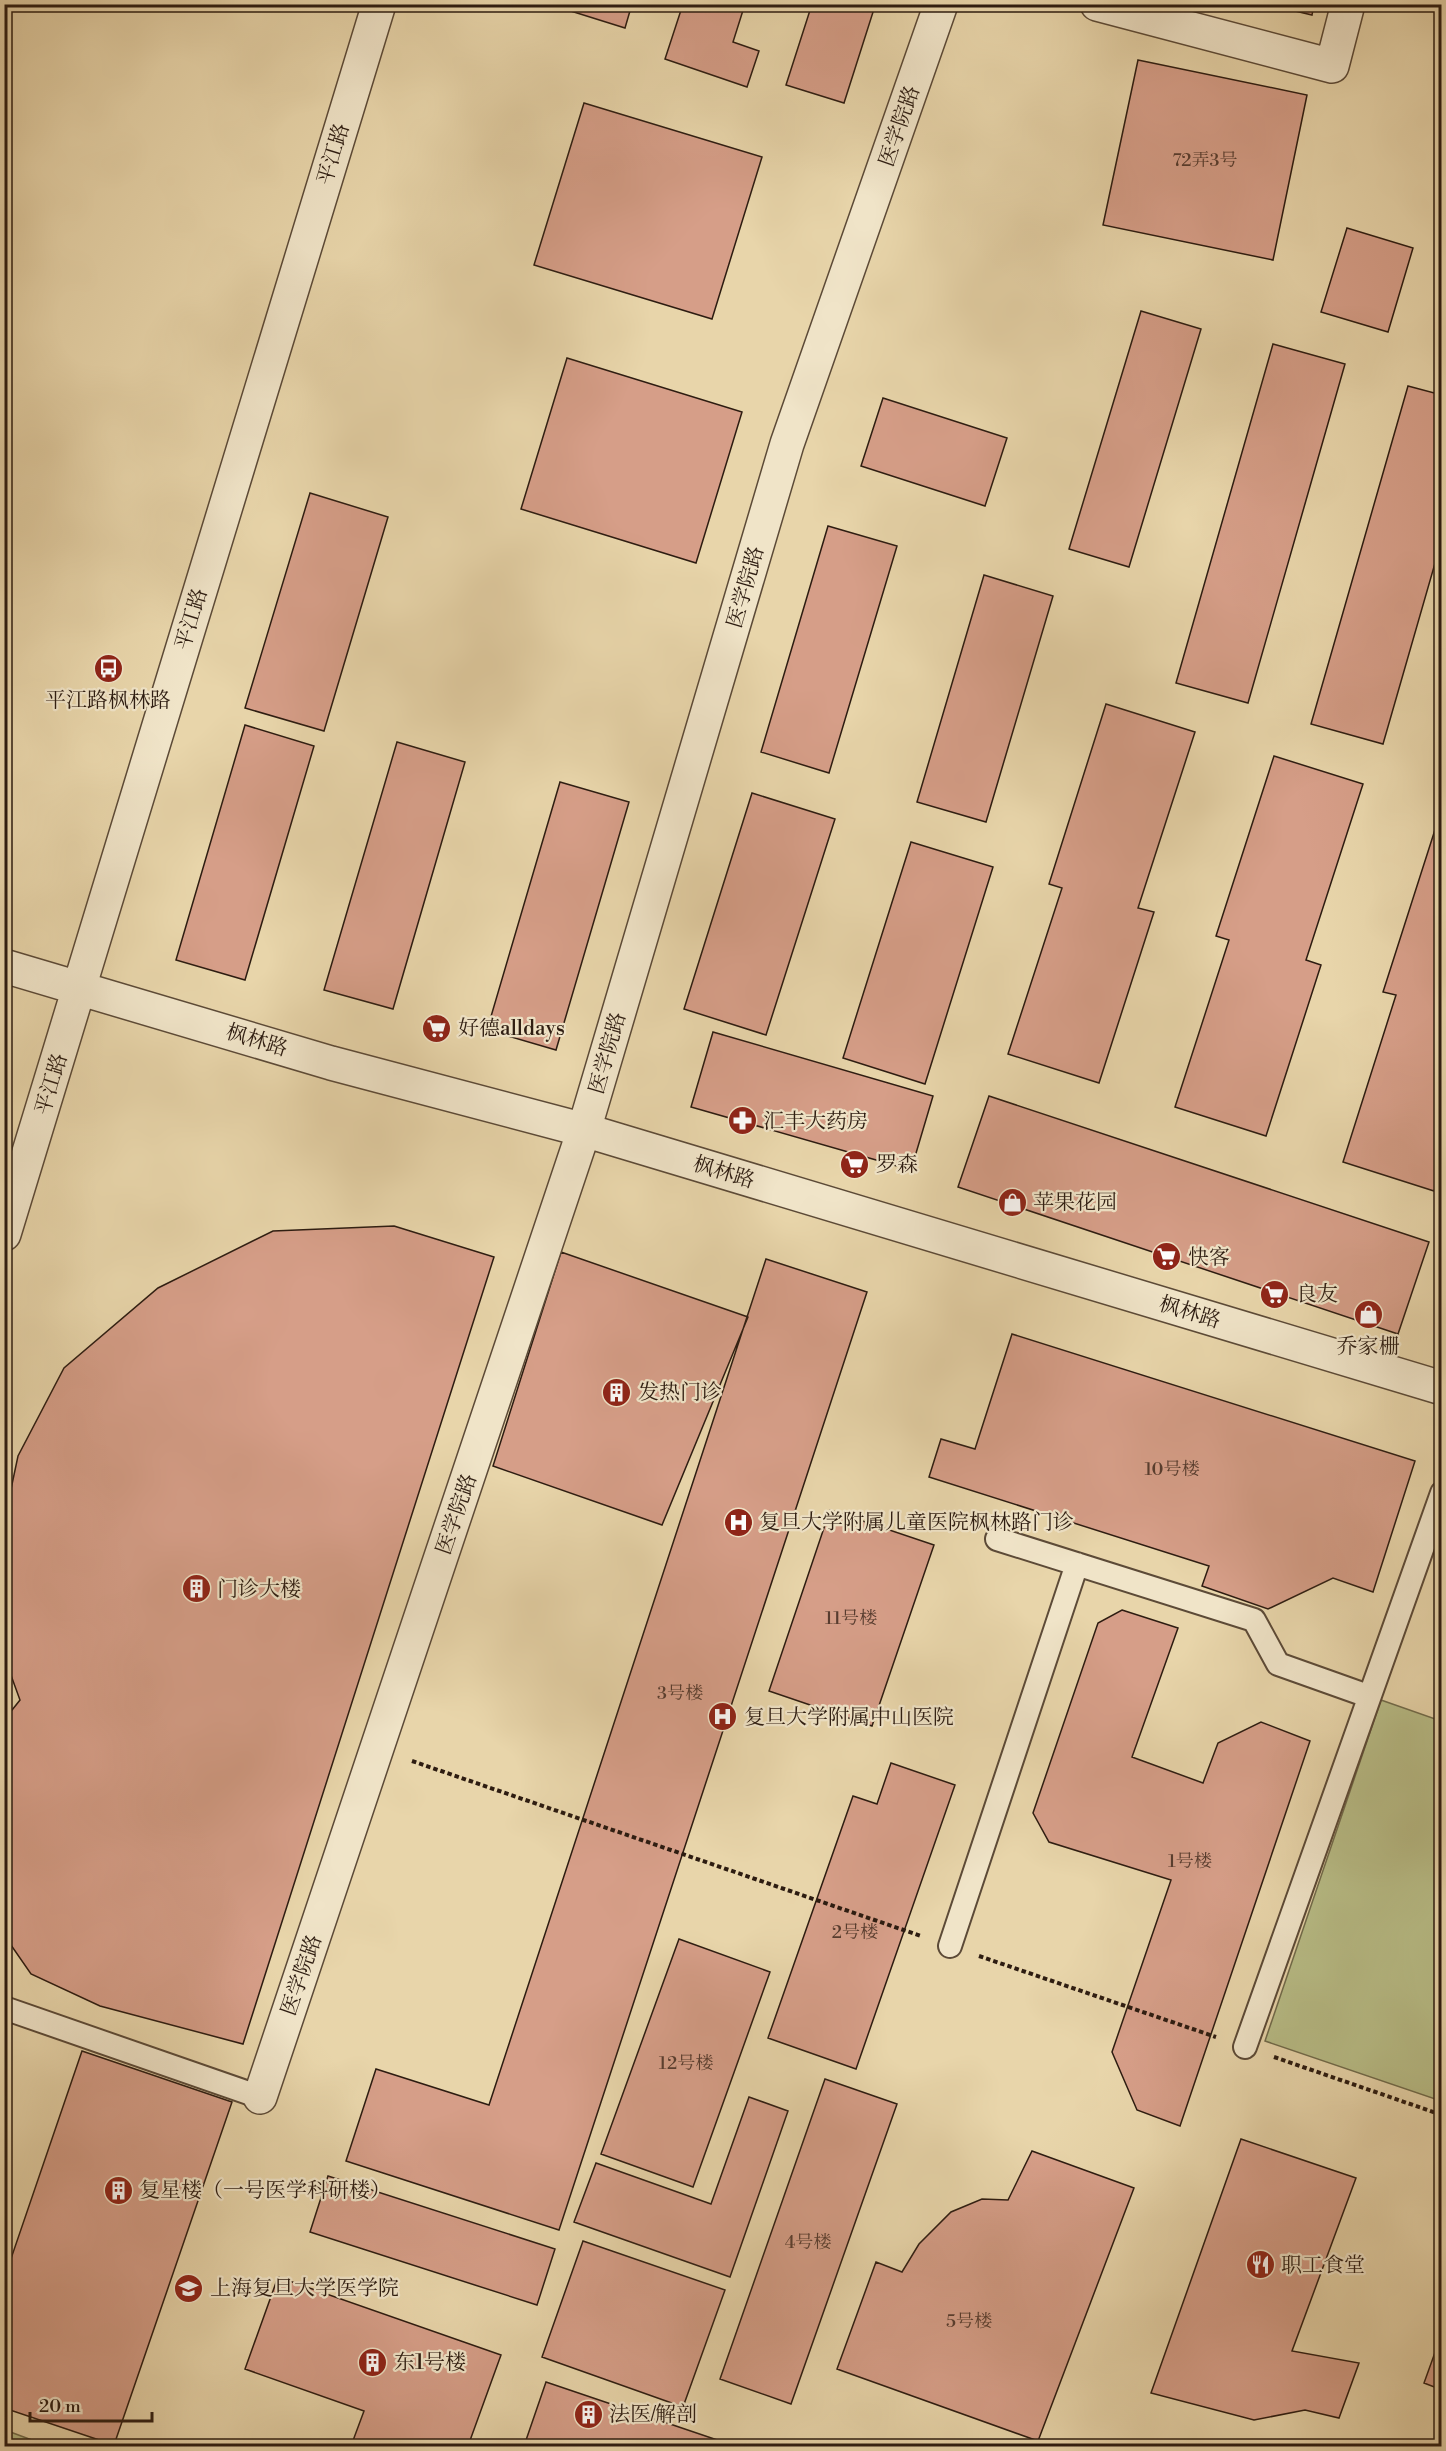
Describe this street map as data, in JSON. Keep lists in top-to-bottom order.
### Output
{
  "streets": {
    "street": ["医学院路", "平江路", "枫林路"]
  },
  "crossings": [
    ["医学院路", "枫林路"],
    ["平江路", "枫林路"]
  ],
  "places": {
    "bus stop": ["平江路枫林路"],
    "supermarket": [
      "好德alldays",
      "罗森",
      "快客",
      "良友"
    ],
    "pharmacy": ["汇丰大药房"],
    "shop": ["苹果花园", "乔家栅"],
    "building": [
      "发热门诊",
      "门诊大楼",
      "复星楼（一号医学科研楼）",
      "东1号楼",
      "法医/解剖"
    ],
    "hospital": ["复旦大学附属儿童医院枫林路门诊", "复旦大学附属中山医院"],
    "restaurant": ["职工食堂"],
    "school or university": ["上海复旦大学医学院"]
  },
  "house_numbers": [
    "72弄3号",
    "10号楼",
    "11号楼",
    "3号楼",
    "1号楼",
    "2号楼",
    "12号楼",
    "4号楼",
    "5号楼"
  ],
  "scale_bar": "20 m"
}
